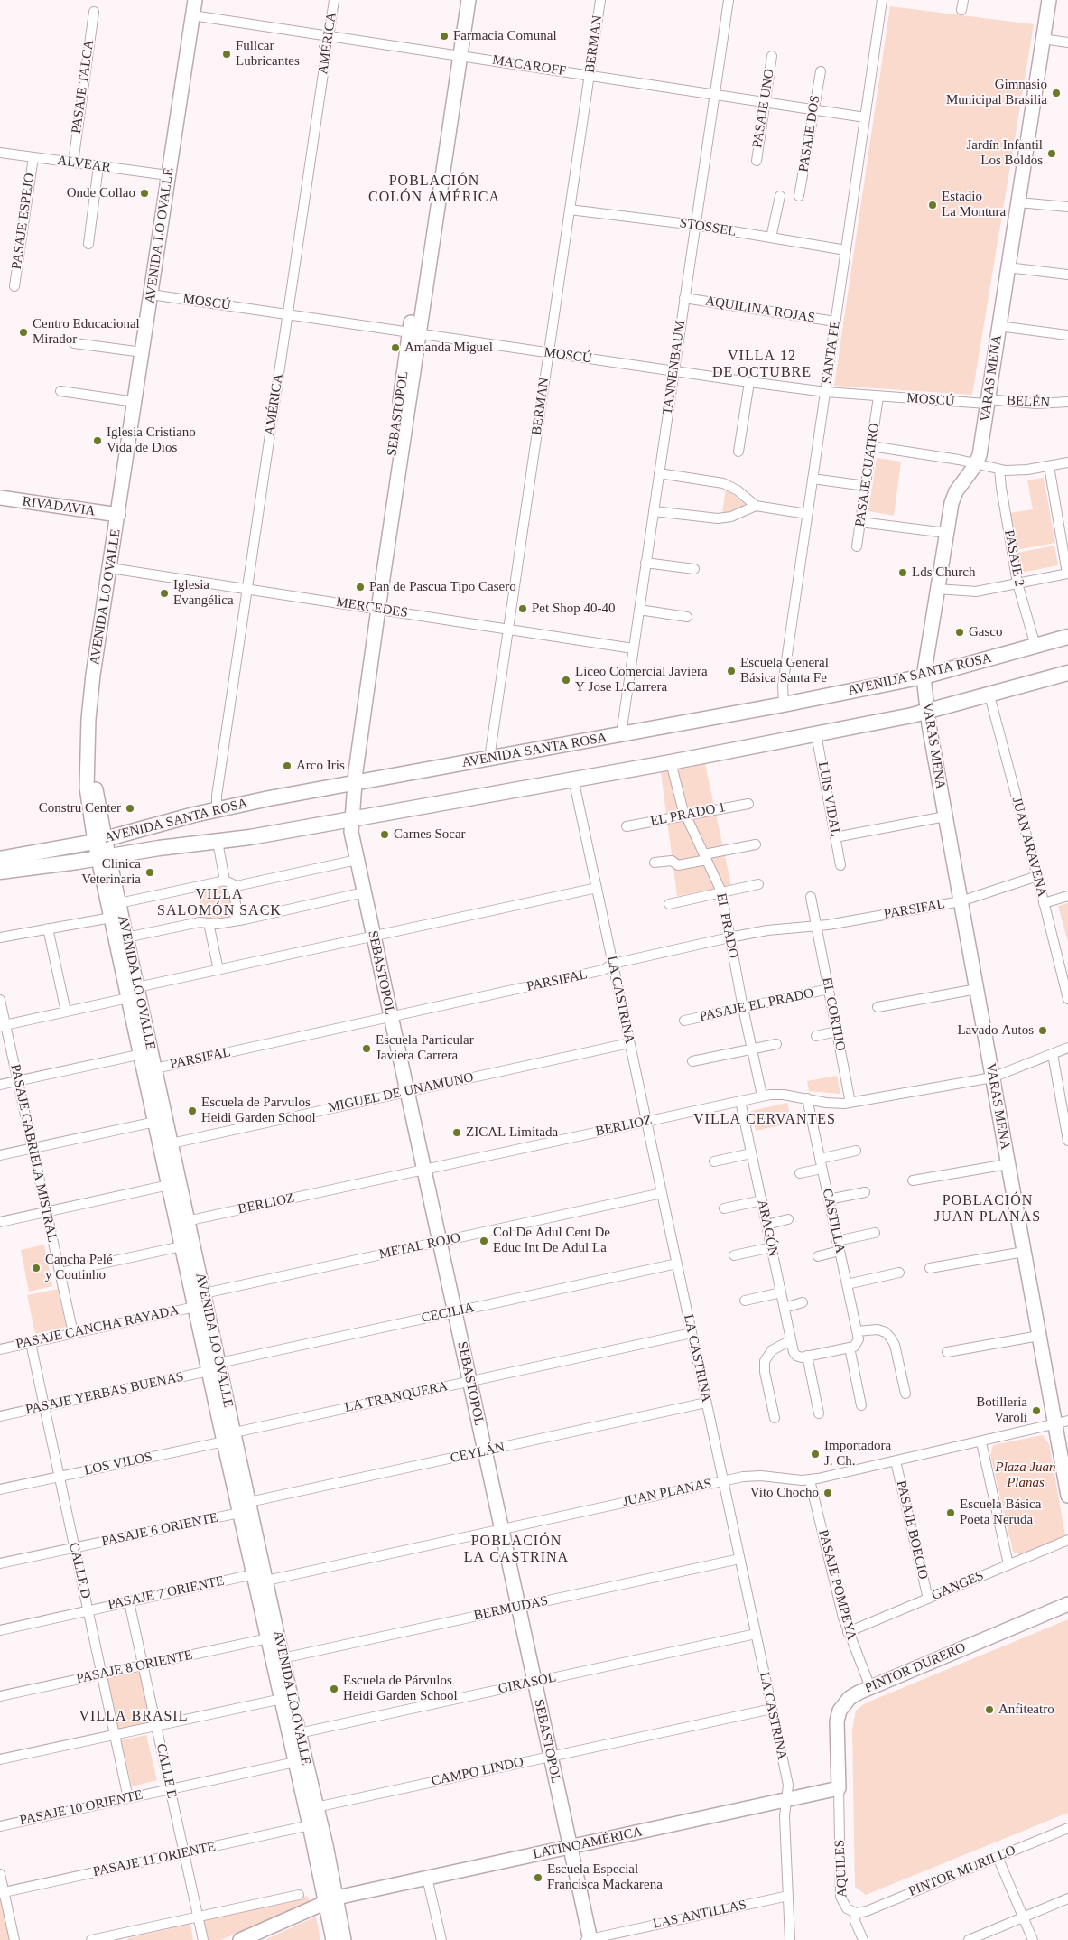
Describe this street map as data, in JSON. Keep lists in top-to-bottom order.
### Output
{
  "streets": {
    "main road": ["AVENIDA SANTA ROSA"],
    "street": [
      "AMÉRICA",
      "BERMAN",
      "MACAROFF",
      "PASAJE TALCA",
      "PASAJE UNO",
      "PASAJE DOS",
      "ALVEAR",
      "PASAJE ESPEJO",
      "STOSSEL",
      "AVENIDA LO OVALLE",
      "MOSCÚ",
      "AQUILINA ROJAS",
      "SANTA FE",
      "TANNENBAUM",
      "VARAS MENA",
      "BELÉN",
      "SEBASTOPOL",
      "PASAJE CUATRO",
      "RIVADAVIA",
      "PASAJE 2",
      "MERCEDES",
      "LUIS VIDAL",
      "EL PRADO 1",
      "JUAN ARAVENA",
      "PARSIFAL",
      "EL PRADO",
      "LA CASTRINA",
      "PASAJE EL PRADO",
      "EL CORTIJO",
      "MIGUEL DE UNAMUNO",
      "BERLIOZ",
      "PASAJE GABRIELA MISTRAL",
      "CASTILLA",
      "ARAGÓN",
      "METAL ROJO",
      "CECILIA",
      "PASAJE CANCHA RAYADA",
      "PASAJE YERBAS BUENAS",
      "LA TRANQUERA",
      "CEYLÁN",
      "LOS VILOS",
      "JUAN PLANAS",
      "PASAJE 6 ORIENTE",
      "PASAJE BOECIO",
      "CALLE D",
      "PASAJE POMPEYA",
      "GANGES",
      "PASAJE 7 ORIENTE",
      "BERMUDAS",
      "PASAJE 8 ORIENTE",
      "PINTOR DURERO",
      "GIRASOL",
      "CALLE E",
      "CAMPO LINDO",
      "PASAJE 10 ORIENTE",
      "LATINOAMÉRICA",
      "PASAJE 11 ORIENTE",
      "AQUILES",
      "PINTOR MURILLO",
      "LAS ANTILLAS"
    ]
  },
  "crossings": [
    ["AMÉRICA", "MACAROFF"],
    ["AMÉRICA", "MOSCÚ"],
    ["AMÉRICA", "MERCEDES"],
    ["AMÉRICA", "AVENIDA SANTA ROSA"],
    ["BERMAN", "MACAROFF"],
    ["BERMAN", "STOSSEL"],
    ["BERMAN", "MOSCÚ"],
    ["BERMAN", "MERCEDES"],
    ["BERMAN", "AVENIDA SANTA ROSA"],
    ["MACAROFF", "PASAJE UNO"],
    ["MACAROFF", "PASAJE DOS"],
    ["MACAROFF", "AVENIDA LO OVALLE"],
    ["MACAROFF", "SANTA FE"],
    ["MACAROFF", "TANNENBAUM"],
    ["MACAROFF", "SEBASTOPOL"],
    ["PASAJE TALCA", "ALVEAR"],
    ["ALVEAR", "PASAJE ESPEJO"],
    ["ALVEAR", "AVENIDA LO OVALLE"],
    ["STOSSEL", "SANTA FE"],
    ["STOSSEL", "TANNENBAUM"],
    ["AVENIDA LO OVALLE", "MOSCÚ"],
    ["AVENIDA LO OVALLE", "RIVADAVIA"],
    ["AVENIDA LO OVALLE", "MERCEDES"],
    ["AVENIDA LO OVALLE", "AVENIDA SANTA ROSA"],
    ["AVENIDA LO OVALLE", "PARSIFAL"],
    ["AVENIDA LO OVALLE", "MIGUEL DE UNAMUNO"],
    ["AVENIDA LO OVALLE", "BERLIOZ"],
    ["AVENIDA LO OVALLE", "METAL ROJO"],
    ["AVENIDA LO OVALLE", "CECILIA"],
    ["AVENIDA LO OVALLE", "PASAJE CANCHA RAYADA"],
    ["AVENIDA LO OVALLE", "PASAJE YERBAS BUENAS"],
    ["AVENIDA LO OVALLE", "LA TRANQUERA"],
    ["AVENIDA LO OVALLE", "CEYLÁN"],
    ["AVENIDA LO OVALLE", "LOS VILOS"],
    ["AVENIDA LO OVALLE", "JUAN PLANAS"],
    ["AVENIDA LO OVALLE", "PASAJE 6 ORIENTE"],
    ["AVENIDA LO OVALLE", "PASAJE 7 ORIENTE"],
    ["AVENIDA LO OVALLE", "BERMUDAS"],
    ["AVENIDA LO OVALLE", "PASAJE 8 ORIENTE"],
    ["AVENIDA LO OVALLE", "GIRASOL"],
    ["AVENIDA LO OVALLE", "CAMPO LINDO"],
    ["AVENIDA LO OVALLE", "PASAJE 10 ORIENTE"],
    ["AVENIDA LO OVALLE", "LATINOAMÉRICA"],
    ["AVENIDA LO OVALLE", "PASAJE 11 ORIENTE"],
    ["MOSCÚ", "SANTA FE"],
    ["MOSCÚ", "TANNENBAUM"],
    ["MOSCÚ", "VARAS MENA"],
    ["MOSCÚ", "BELÉN"],
    ["MOSCÚ", "SEBASTOPOL"],
    ["MOSCÚ", "PASAJE CUATRO"],
    ["AQUILINA ROJAS", "SANTA FE"],
    ["AQUILINA ROJAS", "TANNENBAUM"],
    ["SANTA FE", "AVENIDA SANTA ROSA"],
    ["TANNENBAUM", "MERCEDES"],
    ["TANNENBAUM", "AVENIDA SANTA ROSA"],
    ["VARAS MENA", "BELÉN"],
    ["VARAS MENA", "AVENIDA SANTA ROSA"],
    ["VARAS MENA", "PARSIFAL"],
    ["VARAS MENA", "BERLIOZ"],
    ["VARAS MENA", "JUAN PLANAS"],
    ["SEBASTOPOL", "MERCEDES"],
    ["SEBASTOPOL", "AVENIDA SANTA ROSA"],
    ["SEBASTOPOL", "PARSIFAL"],
    ["SEBASTOPOL", "MIGUEL DE UNAMUNO"],
    ["SEBASTOPOL", "BERLIOZ"],
    ["SEBASTOPOL", "METAL ROJO"],
    ["SEBASTOPOL", "CECILIA"],
    ["SEBASTOPOL", "LA TRANQUERA"],
    ["SEBASTOPOL", "CEYLÁN"],
    ["SEBASTOPOL", "JUAN PLANAS"],
    ["SEBASTOPOL", "BERMUDAS"],
    ["SEBASTOPOL", "GIRASOL"],
    ["SEBASTOPOL", "CAMPO LINDO"],
    ["SEBASTOPOL", "LATINOAMÉRICA"],
    ["SEBASTOPOL", "LAS ANTILLAS"],
    ["PASAJE 2", "AVENIDA SANTA ROSA"],
    ["AVENIDA SANTA ROSA", "LUIS VIDAL"],
    ["AVENIDA SANTA ROSA", "JUAN ARAVENA"],
    ["AVENIDA SANTA ROSA", "EL PRADO"],
    ["AVENIDA SANTA ROSA", "LA CASTRINA"],
    ["EL PRADO 1", "EL PRADO"],
    ["JUAN ARAVENA", "PARSIFAL"],
    ["PARSIFAL", "EL PRADO"],
    ["PARSIFAL", "LA CASTRINA"],
    ["PARSIFAL", "EL CORTIJO"],
    ["EL PRADO", "PASAJE EL PRADO"],
    ["EL PRADO", "BERLIOZ"],
    ["LA CASTRINA", "MIGUEL DE UNAMUNO"],
    ["LA CASTRINA", "BERLIOZ"],
    ["LA CASTRINA", "METAL ROJO"],
    ["LA CASTRINA", "CECILIA"],
    ["LA CASTRINA", "LA TRANQUERA"],
    ["LA CASTRINA", "CEYLÁN"],
    ["LA CASTRINA", "JUAN PLANAS"],
    ["LA CASTRINA", "BERMUDAS"],
    ["LA CASTRINA", "GIRASOL"],
    ["LA CASTRINA", "CAMPO LINDO"],
    ["LA CASTRINA", "LATINOAMÉRICA"],
    ["LA CASTRINA", "LAS ANTILLAS"],
    ["PASAJE EL PRADO", "EL CORTIJO"],
    ["EL CORTIJO", "BERLIOZ"],
    ["BERLIOZ", "CASTILLA"],
    ["BERLIOZ", "ARAGÓN"],
    ["PASAJE GABRIELA MISTRAL", "PASAJE CANCHA RAYADA"],
    ["CECILIA", "PASAJE YERBAS BUENAS"],
    ["PASAJE CANCHA RAYADA", "CALLE D"],
    ["PASAJE YERBAS BUENAS", "CALLE D"],
    ["LA TRANQUERA", "LOS VILOS"],
    ["LOS VILOS", "CALLE D"],
    ["JUAN PLANAS", "PASAJE BOECIO"],
    ["JUAN PLANAS", "PASAJE POMPEYA"],
    ["PASAJE 6 ORIENTE", "CALLE D"],
    ["PASAJE BOECIO", "GANGES"],
    ["CALLE D", "PASAJE 7 ORIENTE"],
    ["CALLE D", "PASAJE 8 ORIENTE"],
    ["CALLE D", "PASAJE 10 ORIENTE"],
    ["PASAJE POMPEYA", "GANGES"],
    ["PASAJE POMPEYA", "PINTOR DURERO"],
    ["PASAJE 7 ORIENTE", "CALLE E"],
    ["PASAJE 8 ORIENTE", "CALLE E"],
    ["PINTOR DURERO", "LATINOAMÉRICA"],
    ["PINTOR DURERO", "AQUILES"],
    ["CALLE E", "PASAJE 10 ORIENTE"],
    ["CALLE E", "PASAJE 11 ORIENTE"],
    ["LATINOAMÉRICA", "AQUILES"],
    ["AQUILES", "PINTOR MURILLO"]
  ],
  "districts": [
    "POBLACIÓN COLÓN AMÉRICA",
    "VILLA 12 DE OCTUBRE",
    "VILLA SALOMÓN SACK",
    "VILLA CERVANTES",
    "POBLACIÓN JUAN PLANAS",
    "POBLACIÓN LA CASTRINA",
    "VILLA BRASIL"
  ],
  "parks": ["Plaza Juan Planas"],
  "places": [
    "Farmacia Comunal",
    "Fullcar Lubricantes",
    "Gimnasio Municipal Brasilia",
    "Jardín Infantil Los Boldos",
    "Onde Collao",
    "Estadio La Montura",
    "Centro Educacional Mirador",
    "Amanda Miguel",
    "Iglesia Cristiano Vida de Dios",
    "Lds Church",
    "Pan de Pascua Tipo Casero",
    "Iglesia Evangélica",
    "Pet Shop 40-40",
    "Gasco",
    "Escuela General Básica Santa Fe",
    "Liceo Comercial Javiera Y Jose L.Carrera",
    "Arco Iris",
    "Constru Center",
    "Carnes Socar",
    "Clinica Veterinaria",
    "Lavado Autos",
    "Escuela Particular Javiera Carrera",
    "Escuela de Parvulos Heidi Garden School",
    "ZICAL Limitada",
    "Col De Adul Cent De Educ Int De Adul La",
    "Cancha Pelé y Coutinho",
    "Botilleria Varoli",
    "Importadora J. Ch.",
    "Vito Chocho",
    "Escuela Básica Poeta Neruda",
    "Escuela de Párvulos Heidi Garden School",
    "Anfiteatro",
    "Escuela Especial Francisca Mackarena"
  ]
}
